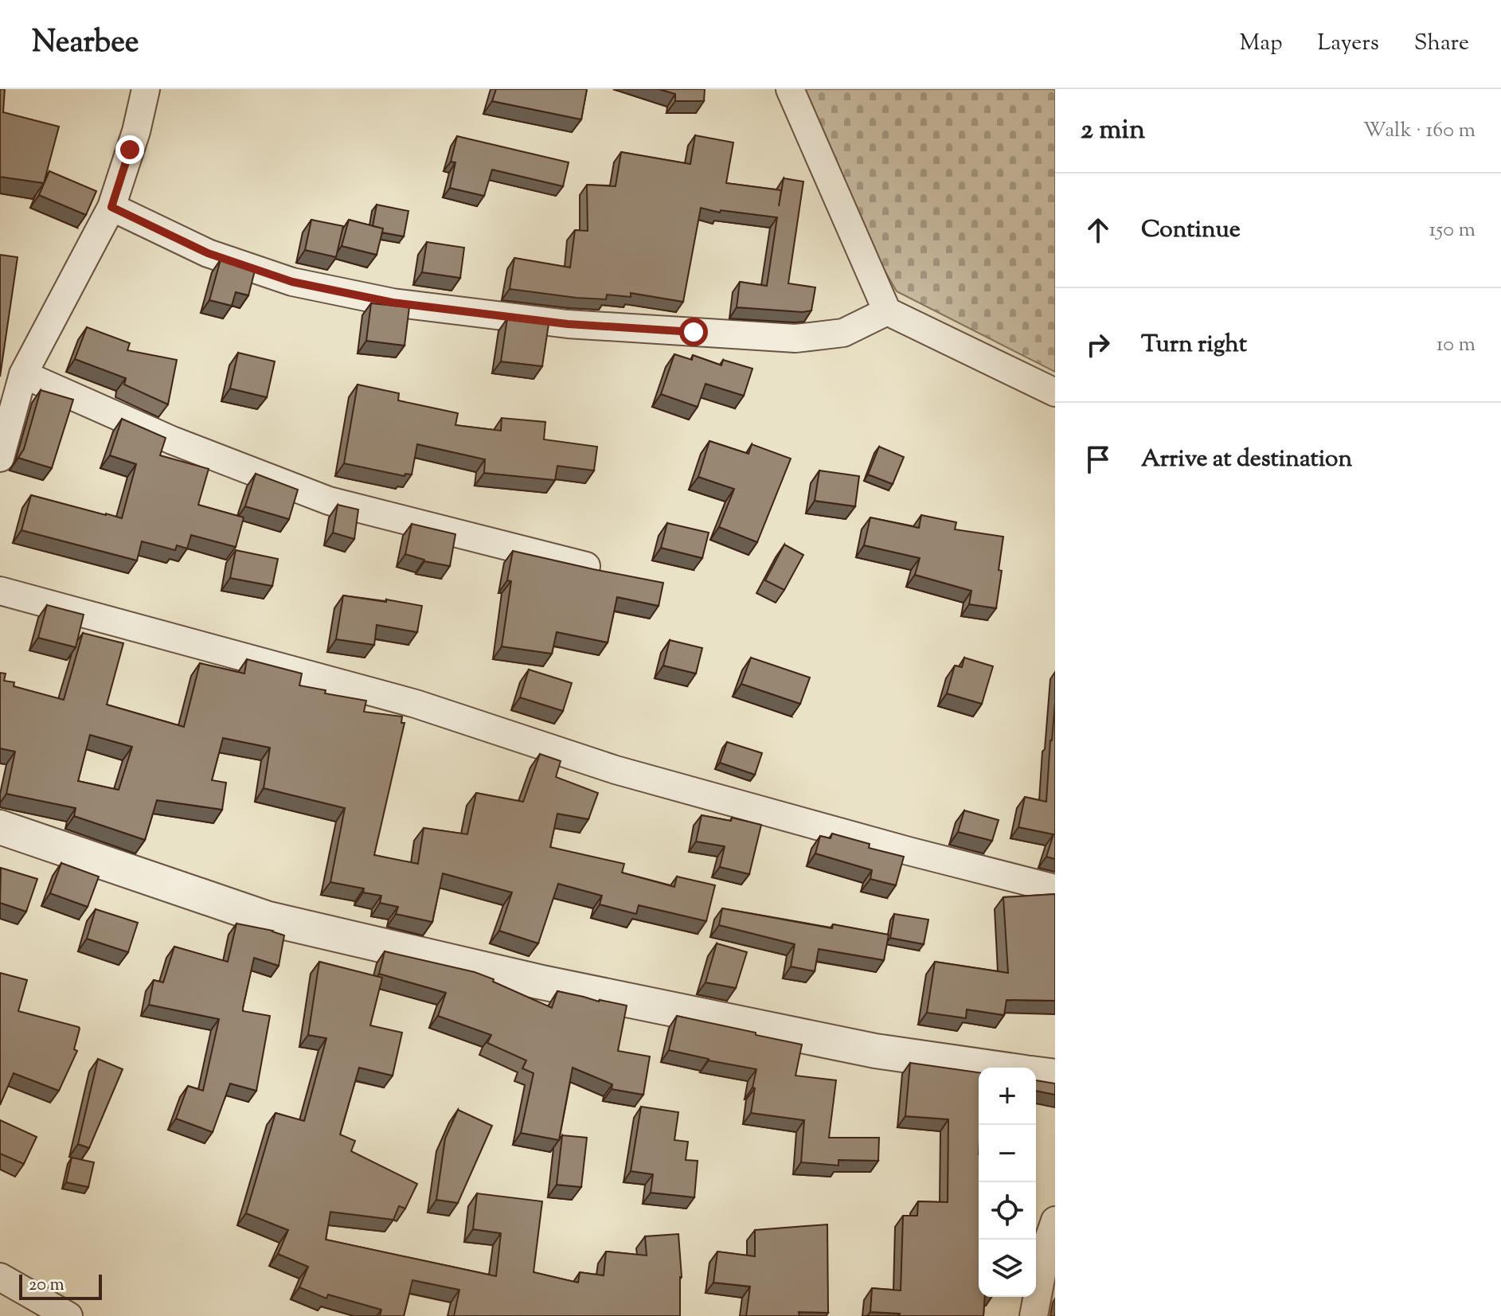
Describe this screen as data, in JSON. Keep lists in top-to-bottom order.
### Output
{
  "scale_bar": "20 m",
  "page": {
    "header": "Nearbee",
    "nav": ["Map", "Layers", "Share"],
    "heading": ["2 min", "Walk · 160 m"],
    "list": [
      ["Continue", "150 m"],
      ["Turn right", "10 m"],
      "Arrive at destination"
    ],
    "map_buttons": ["+", "−"],
    "scale": "20 m"
  }
}
